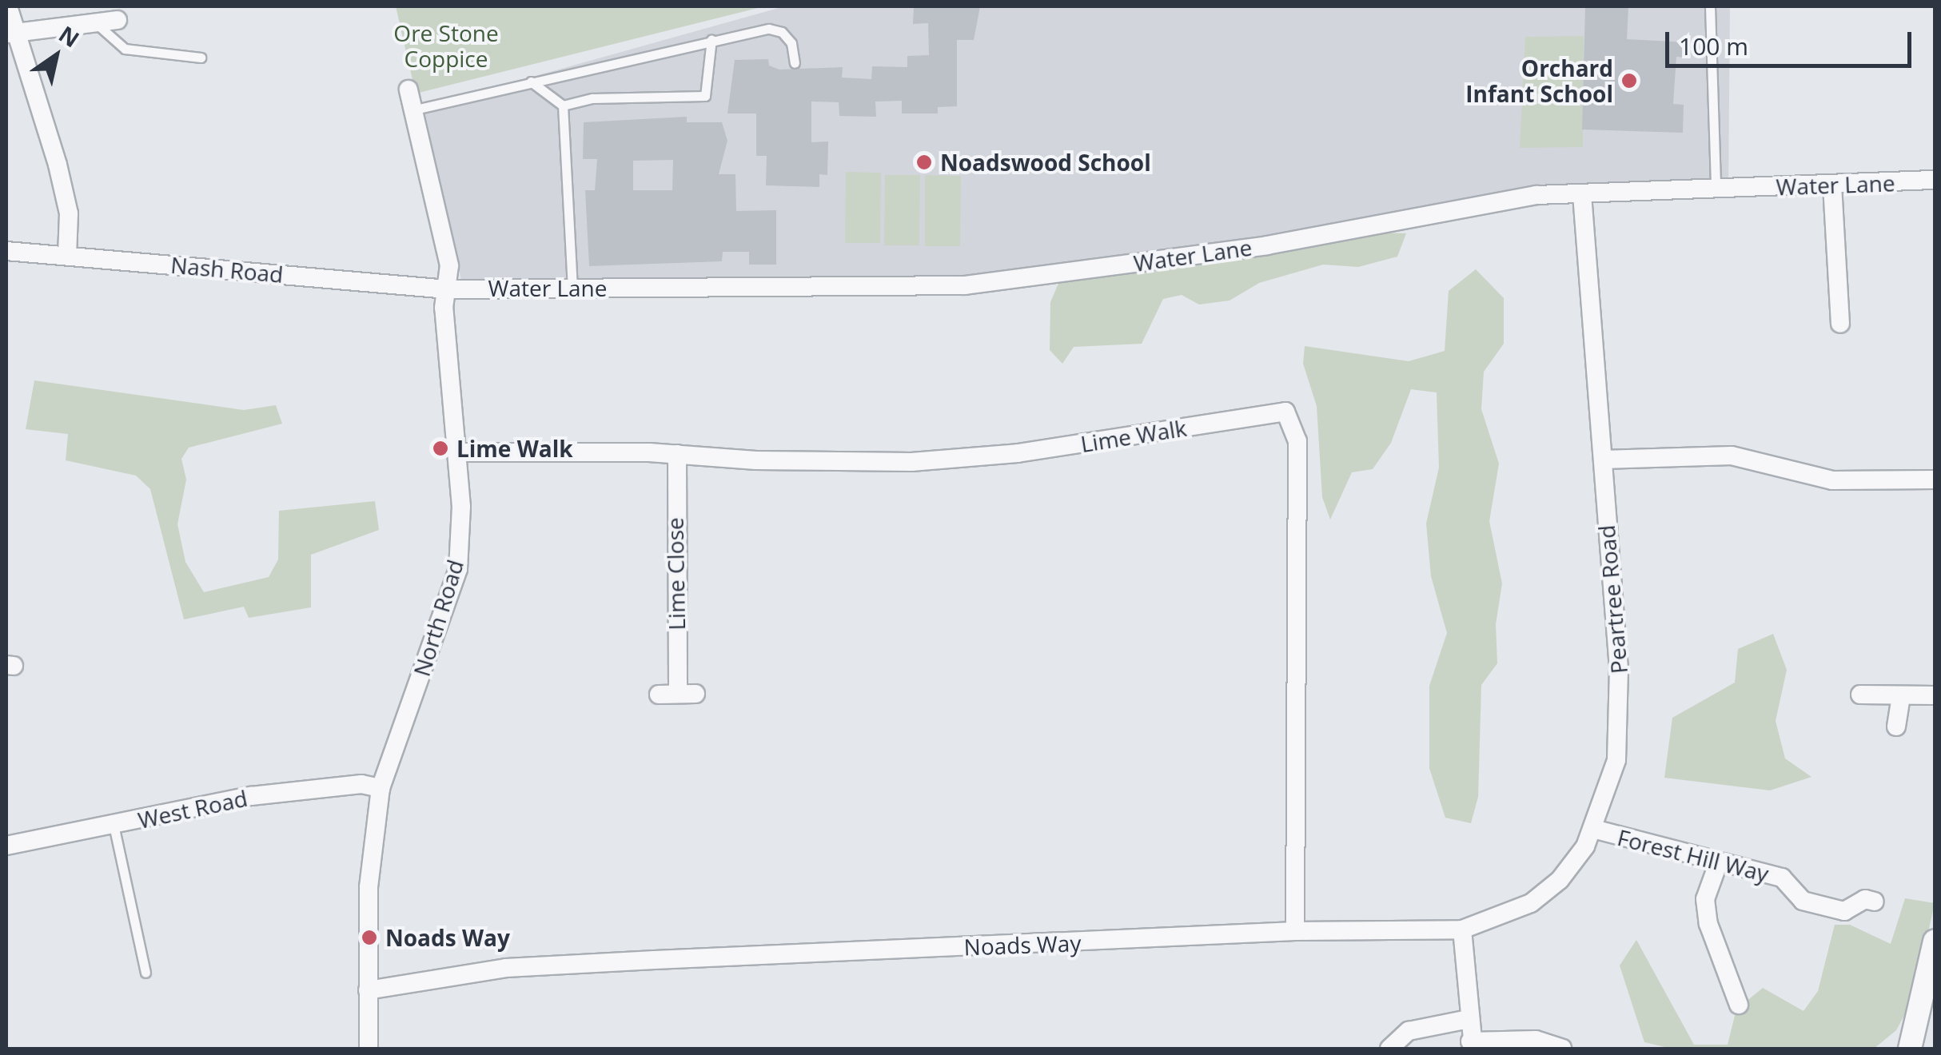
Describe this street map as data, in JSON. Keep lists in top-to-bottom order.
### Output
{
  "streets": {
    "street": [
      "Water Lane",
      "Nash Road",
      "Lime Walk",
      "Lime Close",
      "Peartree Road",
      "North Road",
      "West Road",
      "Forest Hill Way",
      "Noads Way"
    ]
  },
  "crossings": [
    ["Water Lane", "Nash Road"],
    ["Water Lane", "Peartree Road"],
    ["Water Lane", "North Road"],
    ["Nash Road", "North Road"],
    ["Lime Walk", "Lime Close"],
    ["Lime Walk", "North Road"],
    ["Lime Walk", "Noads Way"],
    ["Peartree Road", "Forest Hill Way"],
    ["Peartree Road", "Noads Way"],
    ["North Road", "West Road"],
    ["North Road", "Noads Way"]
  ],
  "parks": ["Ore Stone Coppice"],
  "places": [
    "Orchard Infant School",
    "Noadswood School",
    "Lime Walk",
    "Noads Way"
  ],
  "scale_bar": "100 m",
  "north": "top right"
}
